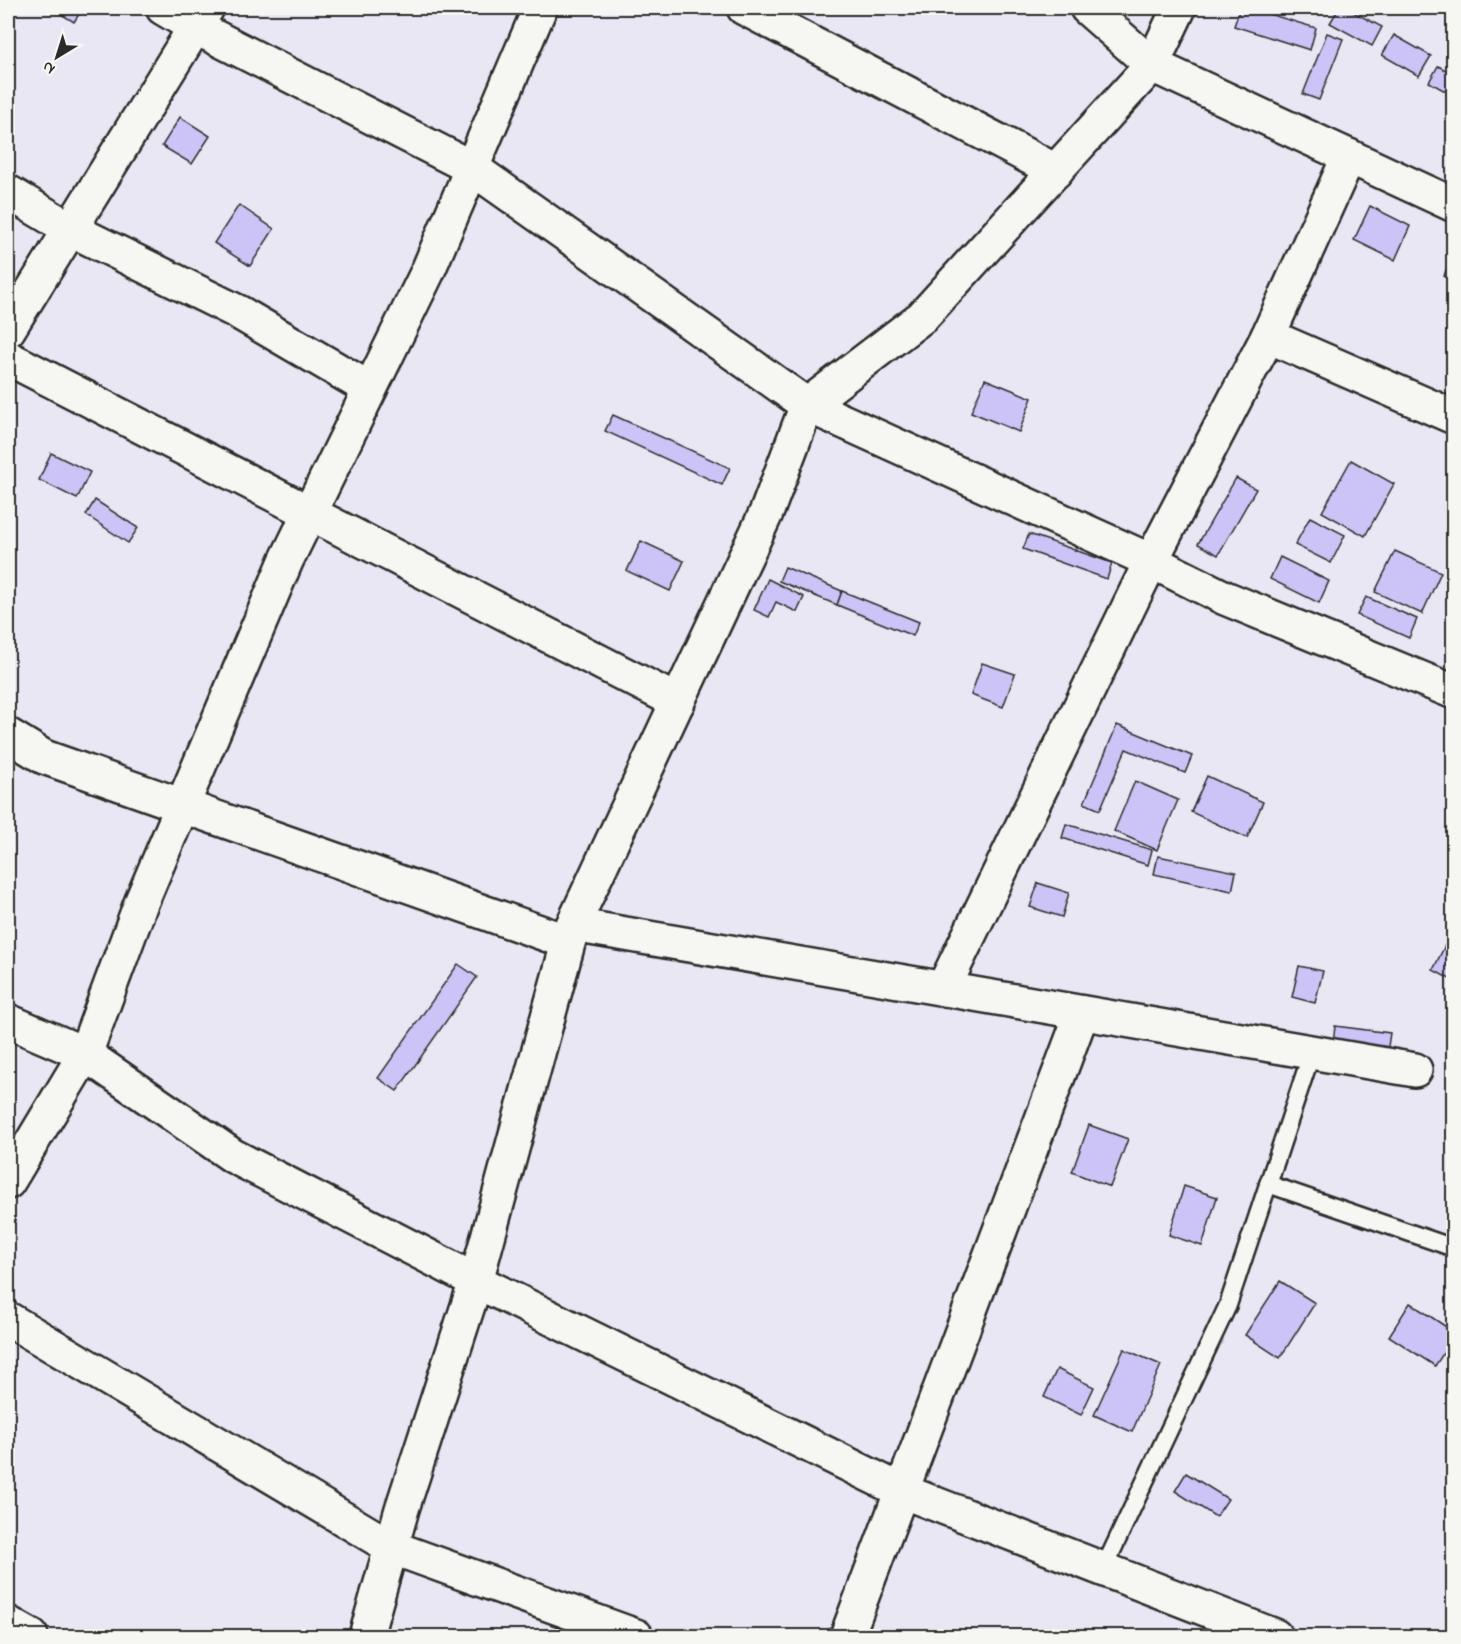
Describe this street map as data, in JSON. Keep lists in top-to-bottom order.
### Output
{
  "north": "bottom left"
}
